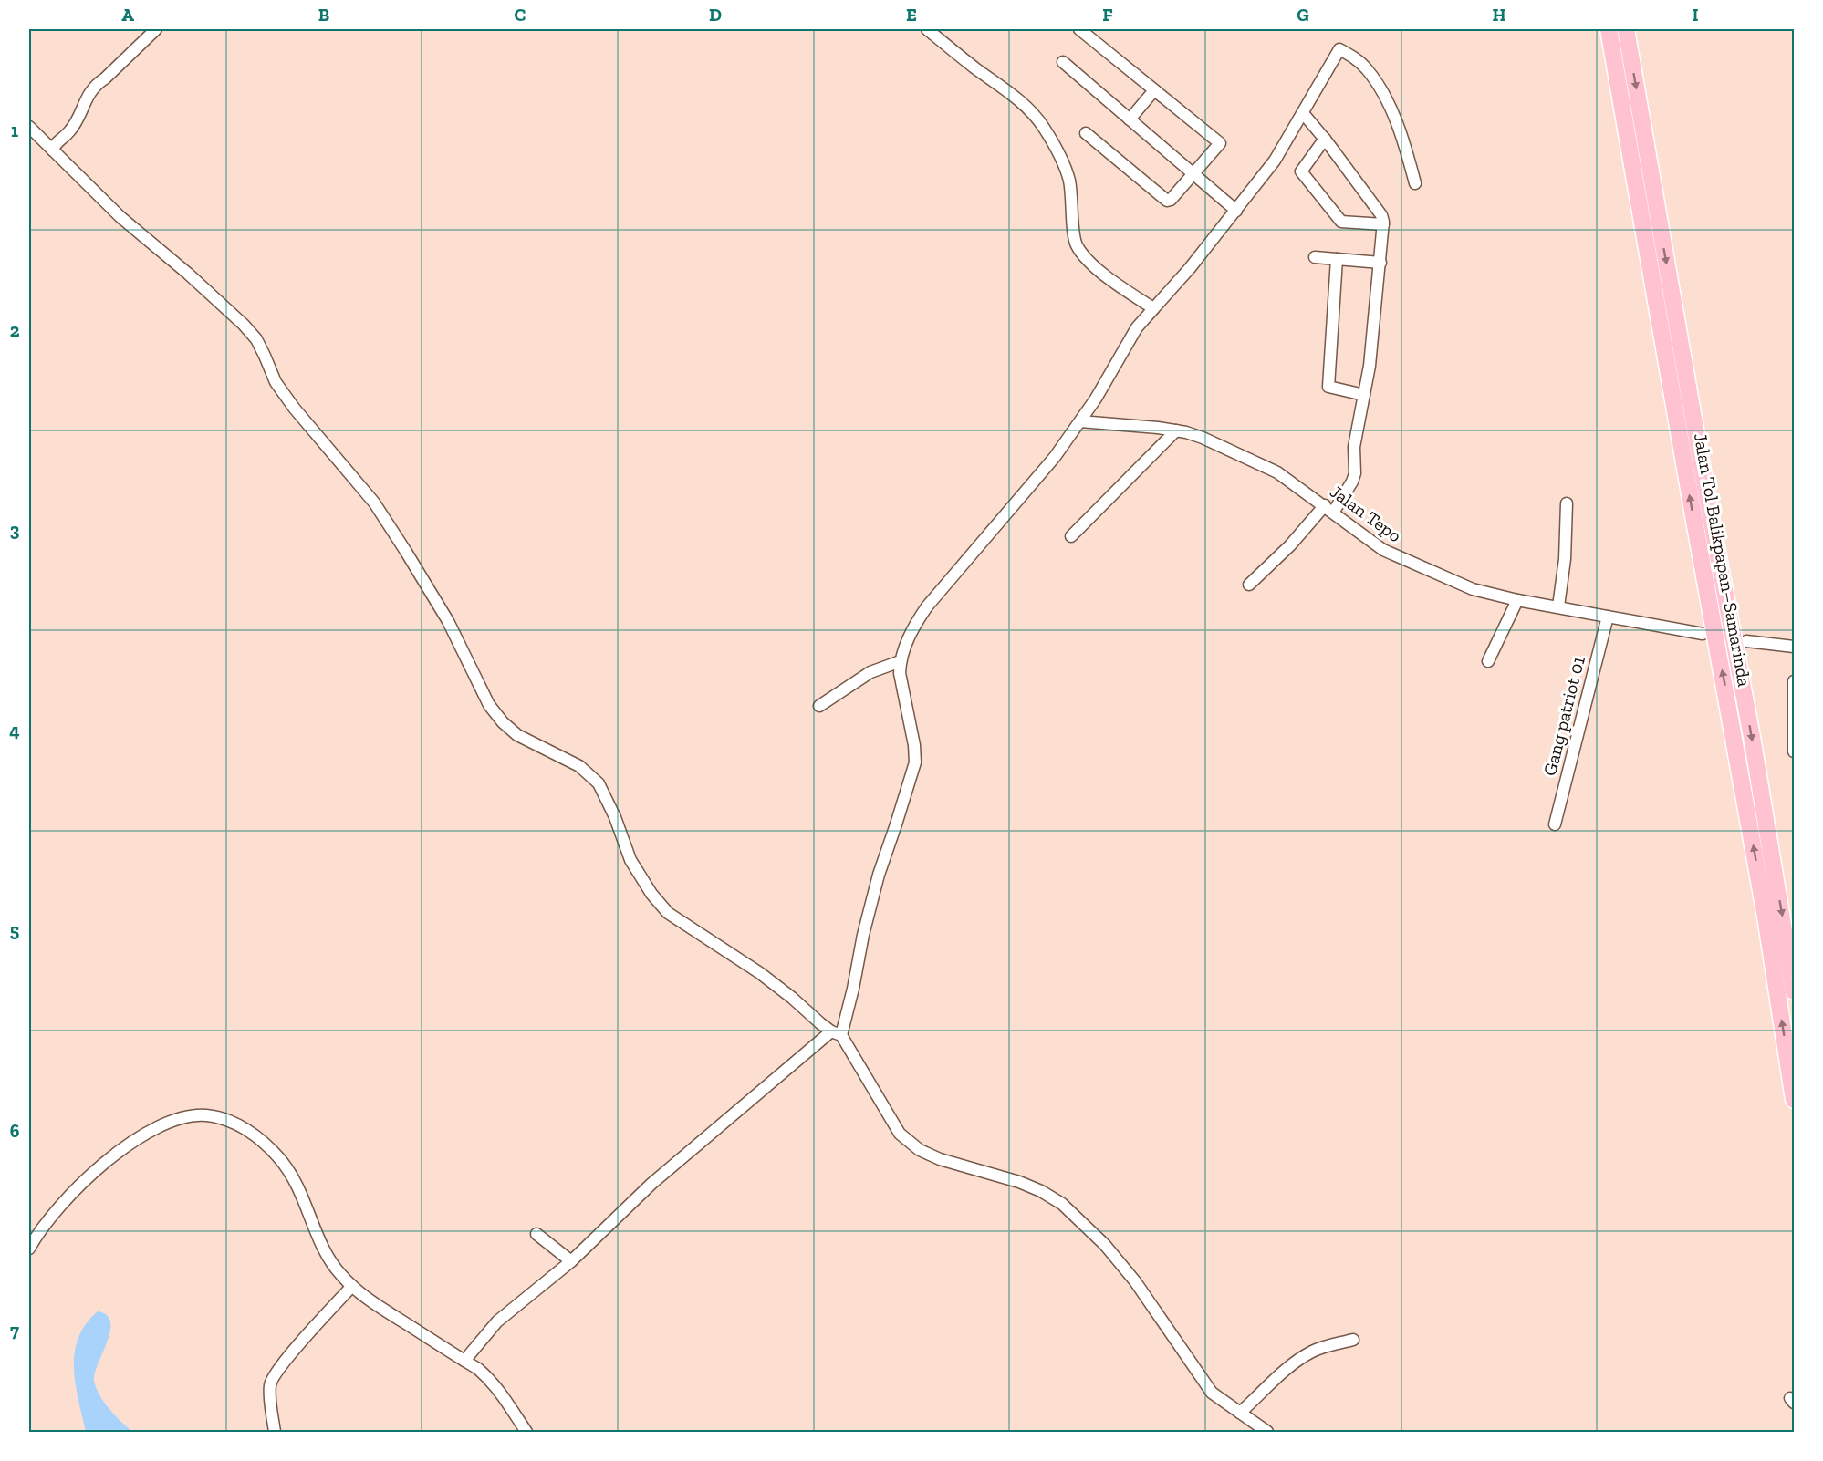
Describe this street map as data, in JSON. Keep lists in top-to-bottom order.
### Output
{
  "streets": {
    "highway": ["Jalan Tol Balikpapan–Samarinda"],
    "street": ["Jalan Tepo", "Gang patriot 01"]
  },
  "crossings": [
    ["Jalan Tepo", "Gang patriot 01"]
  ],
  "grid": {
    "columns": [
      "A",
      "B",
      "C",
      "D",
      "E",
      "F",
      "G",
      "H",
      "I"
    ],
    "rows": [
      "1",
      "2",
      "3",
      "4",
      "5",
      "6",
      "7"
    ]
  }
}
